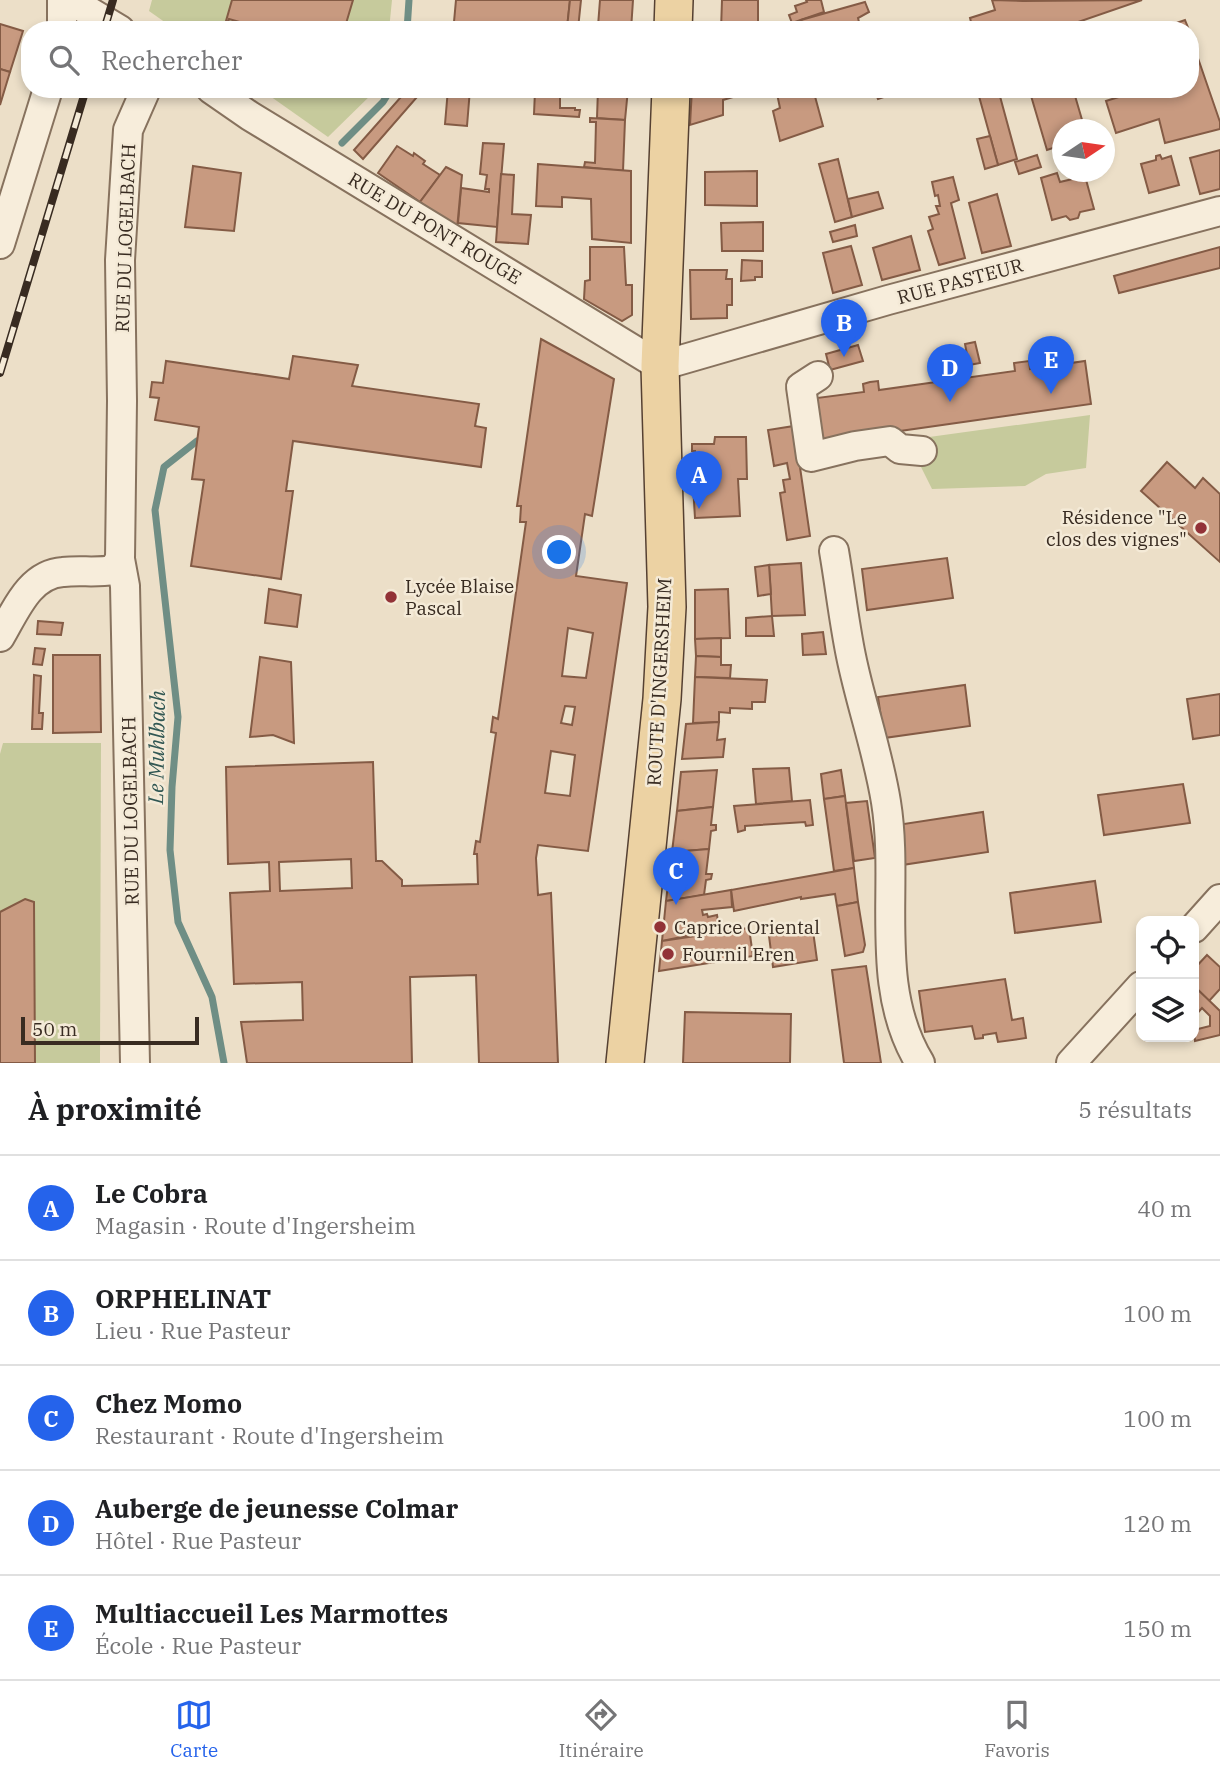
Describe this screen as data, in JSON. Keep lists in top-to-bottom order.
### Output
{
  "streets": {
    "main road": ["ROUTE D'INGERSHEIM"],
    "street": ["RUE DU PONT ROUGE", "RUE DU LOGELBACH", "RUE PASTEUR"]
  },
  "crossings": [
    ["RUE DU PONT ROUGE", "RUE PASTEUR"],
    ["RUE DU PONT ROUGE", "ROUTE D'INGERSHEIM"],
    ["RUE PASTEUR", "ROUTE D'INGERSHEIM"]
  ],
  "water": ["Le Muhlbach"],
  "places": [
    "Résidence \"Le clos des vignes\"",
    "Lycée Blaise Pascal",
    "Caprice Oriental",
    "Fournil Eren"
  ],
  "scale_bar": "50 m",
  "north": "right",
  "page": {
    "search": "Rechercher",
    "pins": [
      "B",
      "E",
      "D",
      "A",
      "C"
    ],
    "scale": "50 m",
    "heading": ["À proximité", "5 résultats"],
    "list": [
      {
        "mark": "A",
        "name": "Le Cobra",
        "note": "Magasin · Route d'Ingersheim",
        "value": "40 m"
      },
      {
        "mark": "B",
        "name": "ORPHELINAT",
        "note": "Lieu · Rue Pasteur",
        "value": "100 m"
      },
      {
        "mark": "C",
        "name": "Chez Momo",
        "note": "Restaurant · Route d'Ingersheim",
        "value": "100 m"
      },
      {
        "mark": "D",
        "name": "Auberge de jeunesse Colmar",
        "note": "Hôtel · Rue Pasteur",
        "value": "120 m"
      },
      {
        "mark": "E",
        "name": "Multiaccueil Les Marmottes",
        "note": "École · Rue Pasteur",
        "value": "150 m"
      }
    ],
    "nav": ["Carte", "Itinéraire", "Favoris"]
  }
}
